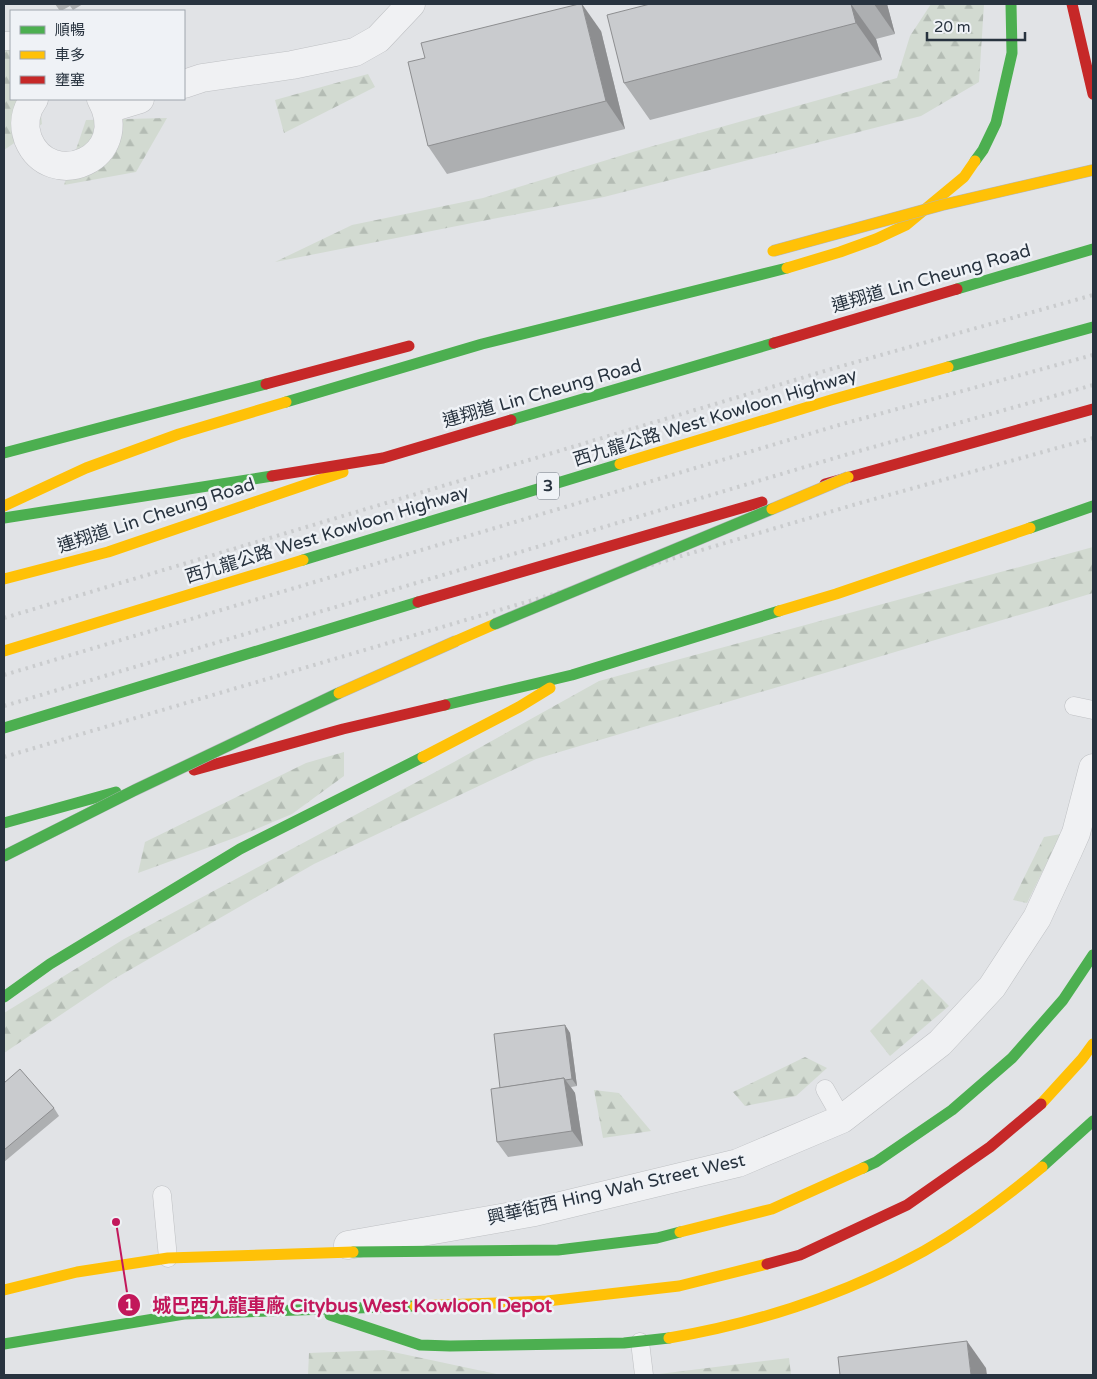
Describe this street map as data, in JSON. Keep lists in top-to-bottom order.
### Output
{
  "streets": {
    "main road": [
      "連翔道 Lin Cheung Road",
      "西九龍公路 West Kowloon Highway",
      "3",
      "興華街西 Hing Wah Street West"
    ]
  },
  "places": ["城巴西九龍車廠 Citybus West Kowloon Depot"],
  "legend": ["順暢", "車多", "壅塞"],
  "scale_bar": "20 m"
}
